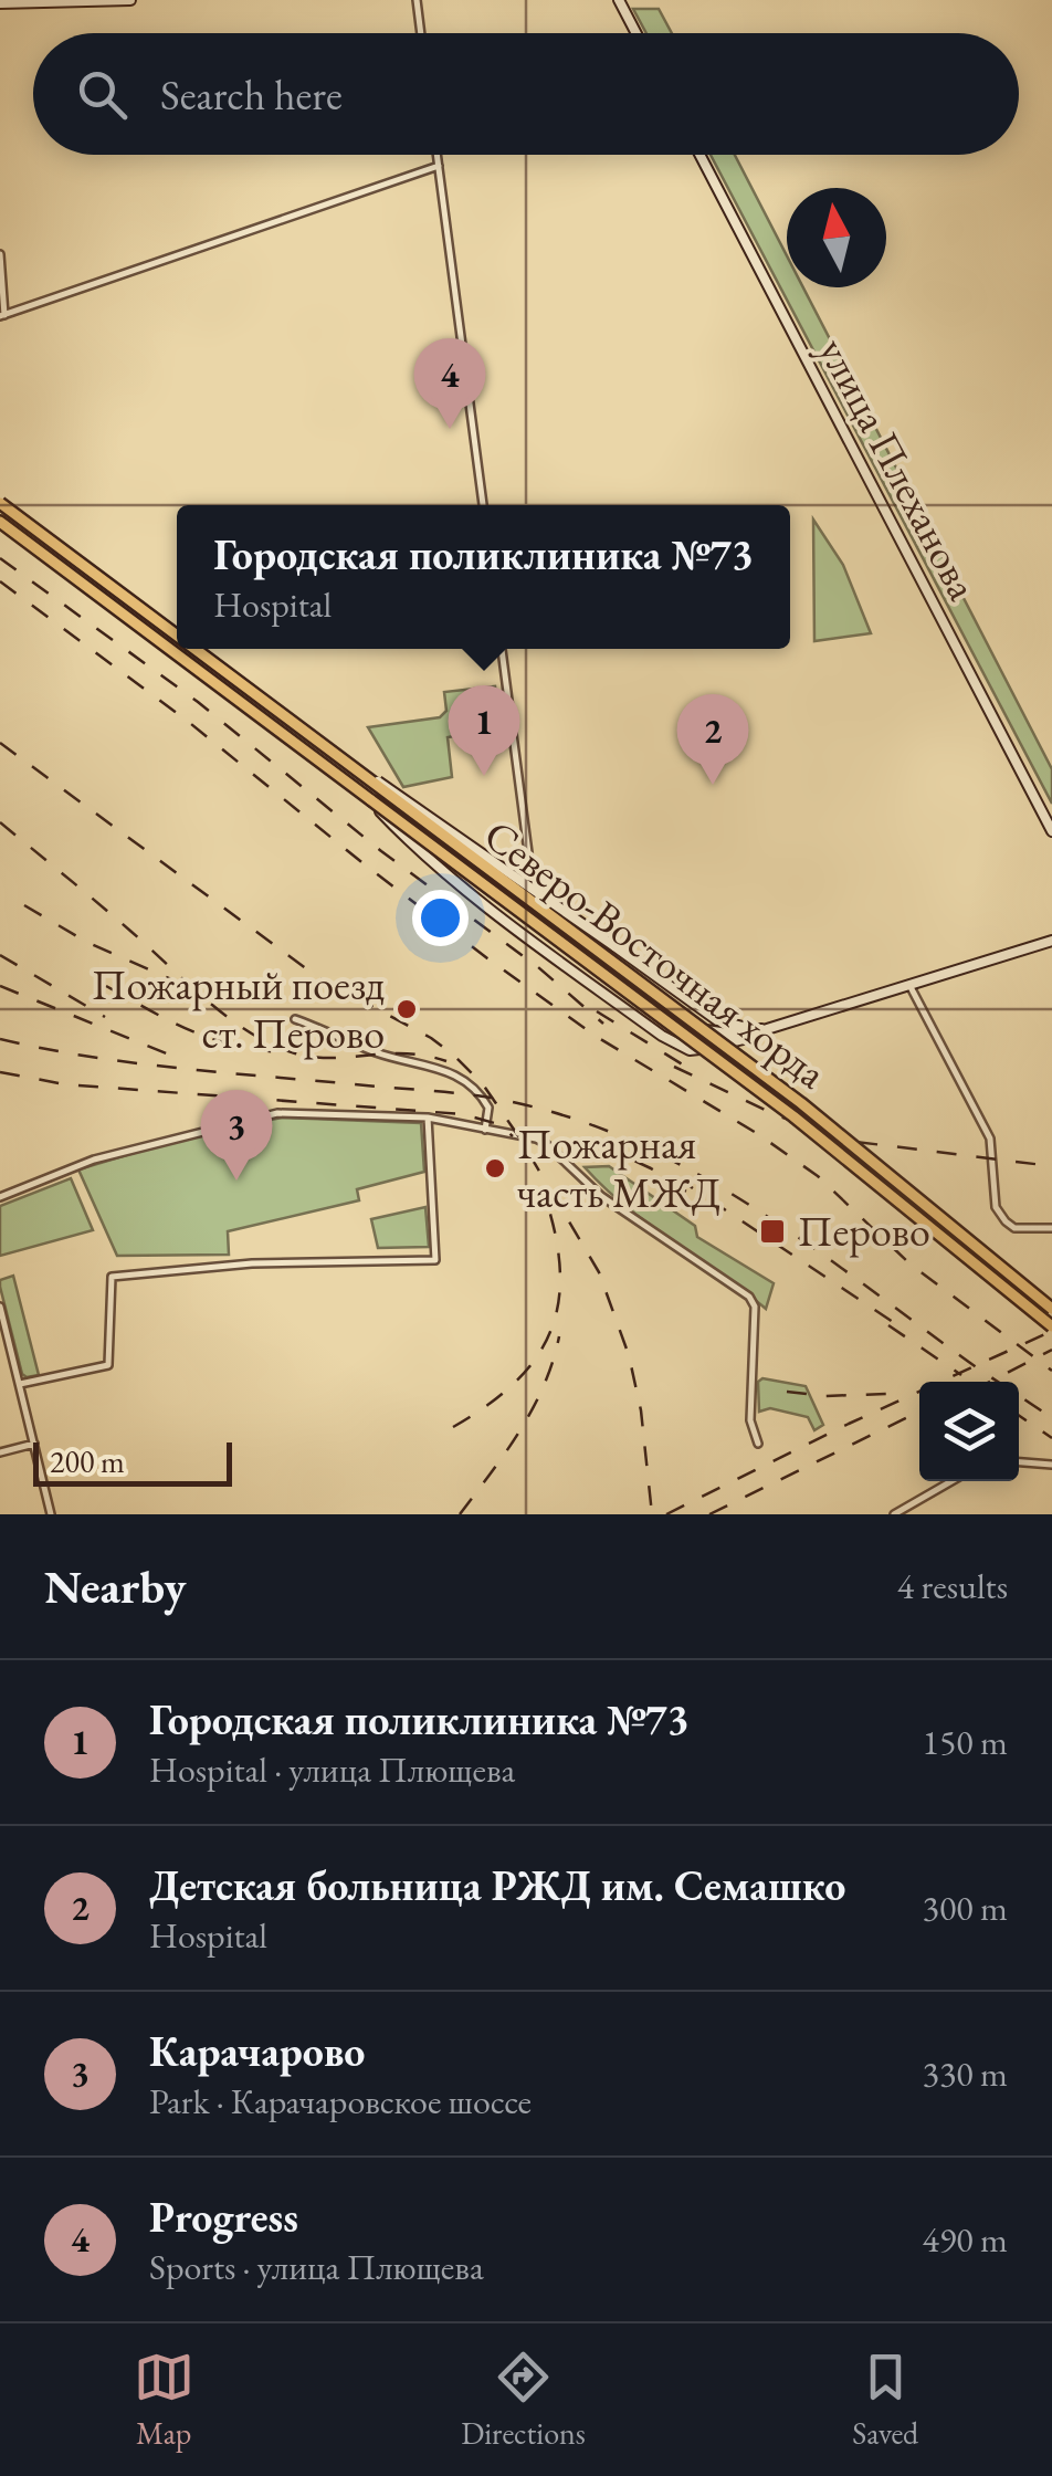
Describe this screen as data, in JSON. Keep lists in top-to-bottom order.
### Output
{
  "streets": {
    "main road": ["Северо-Восточная хорда"],
    "street": ["улица Плеханова"]
  },
  "places": {
    "other": ["Пожарный поезд ст. Перово", "Пожарная часть МЖД"],
    "transit": ["Перово"]
  },
  "scale_bar": "200 m",
  "north": "top",
  "page": {
    "search": "Search here",
    "pins": [
      "4",
      "1",
      "2",
      "3"
    ],
    "popup": ["Городская поликлиника №73", "Hospital"],
    "scale": "200 m",
    "heading": ["Nearby", "4 results"],
    "list": [
      {
        "mark": "1",
        "name": "Городская поликлиника №73",
        "note": "Hospital · улица Плющева",
        "value": "150 m"
      },
      {
        "mark": "2",
        "name": "Детская больница РЖД им. Семашко",
        "note": "Hospital",
        "value": "300 m"
      },
      {
        "mark": "3",
        "name": "Карачарово",
        "note": "Park · Карачаровское шоссе",
        "value": "330 m"
      },
      {
        "mark": "4",
        "name": "Progress",
        "note": "Sports · улица Плющева",
        "value": "490 m"
      }
    ],
    "nav": ["Map", "Directions", "Saved"]
  }
}
